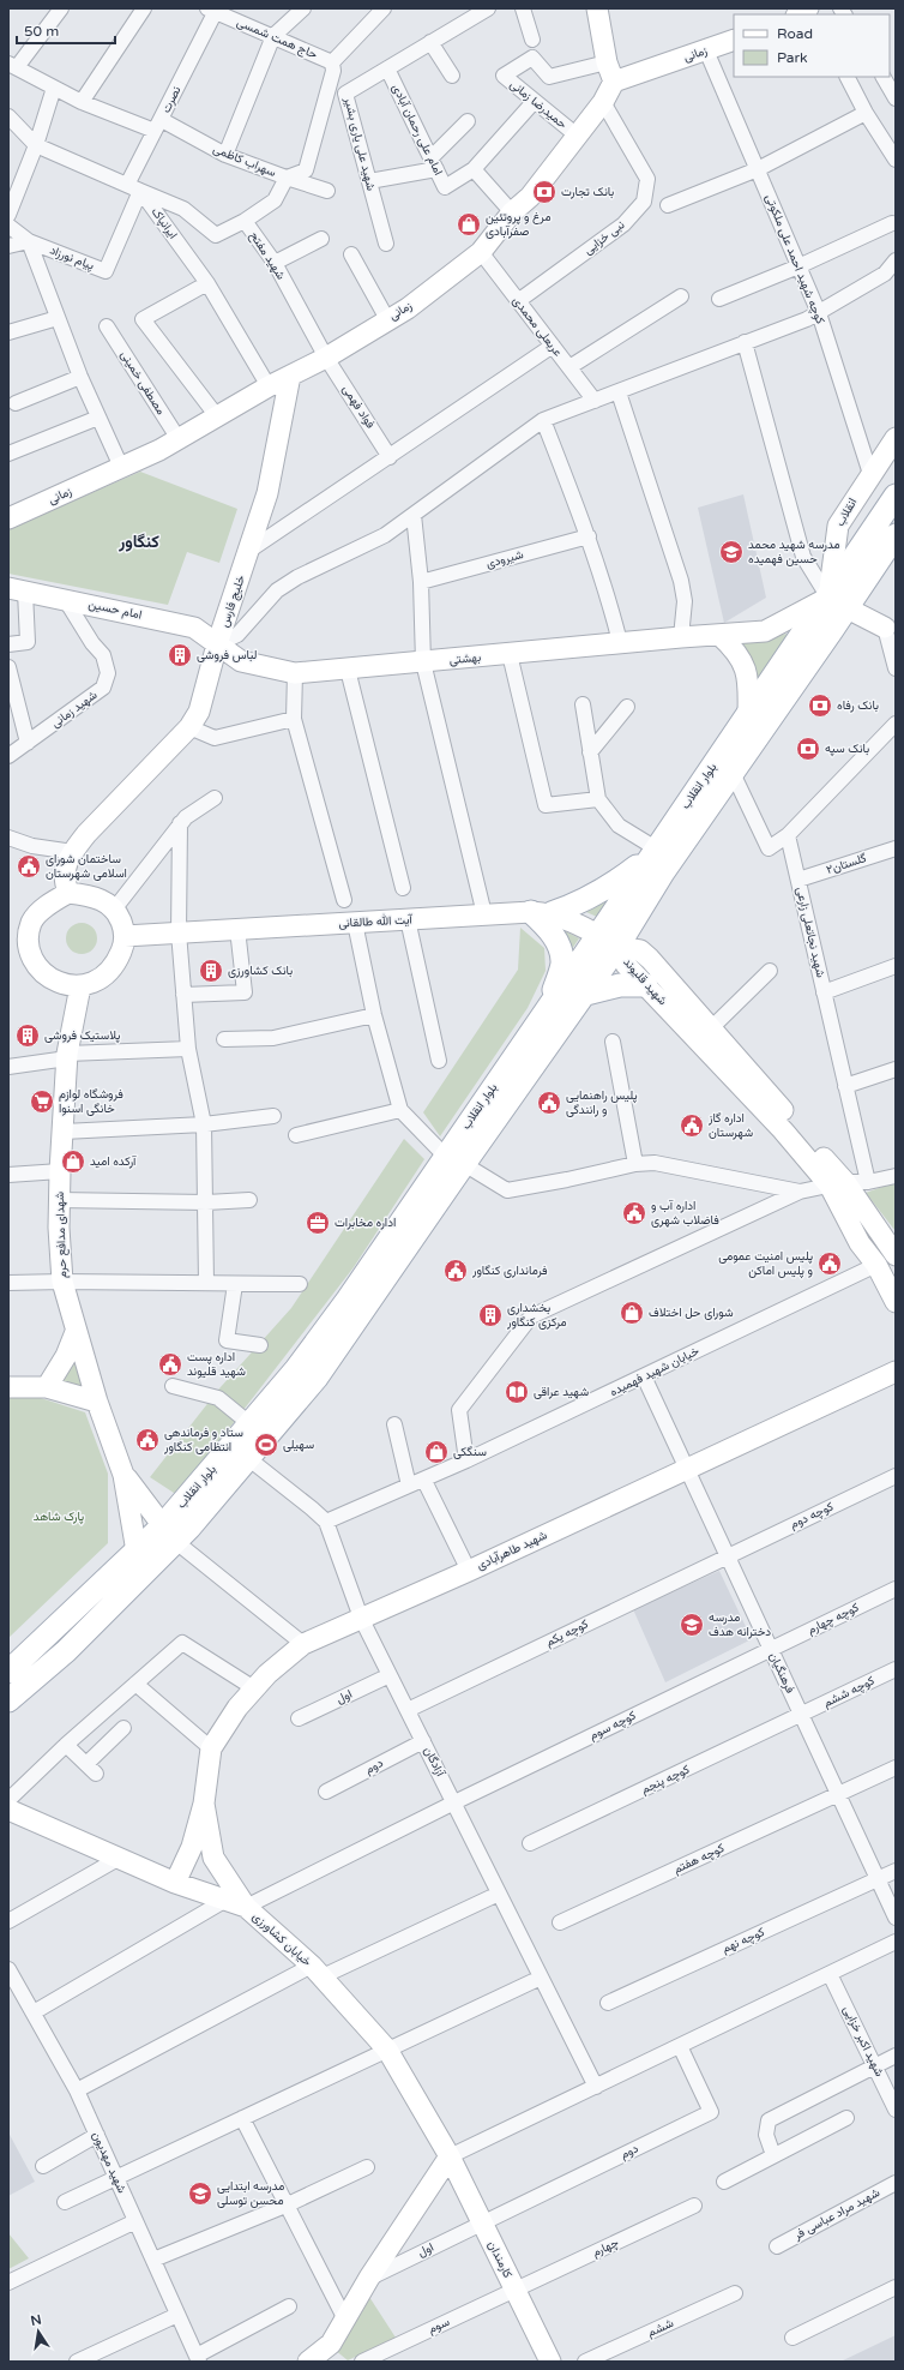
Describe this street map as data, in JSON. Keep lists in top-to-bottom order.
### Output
{
  "streets": {
    "main road": ["بلوار انقلاب"],
    "street": [
      "حاج همت شمسی",
      "زمانی",
      "نصرت",
      "حمیدرضا زمانی",
      "امام علی رحمان آبادی",
      "شهید علی یاری بشیر",
      "سهراب کاظمی",
      "ایرانپاک",
      "نبی خزایی",
      "شهید مفتح",
      "پیام نورزاد",
      "کوچه شهید احمد علی ملکوتی",
      "عربعلی محمدی",
      "مصطفی خمینی",
      "فواد فهمی",
      "انقلاب",
      "شیرودی",
      "خلیج فارس",
      "امام حسین",
      "بهشتی",
      "شهید زمانی",
      "گلستان۲",
      "آیت الله طالقانی",
      "شهید نجاتعلی زارعی",
      "شهید قلیوند",
      "شهدای مدافع حرم",
      "خیابان شهید فهمیده",
      "کوچه دوم",
      "شهید طاهرآبادی",
      "کوچه چهارم",
      "کوچه یکم",
      "فرهنگیان",
      "کوچه ششم",
      "اول",
      "کوچه سوم",
      "آزادگان",
      "دوم",
      "کوچه پنجم",
      "کوچه هفتم",
      "خیابان کشاورزی",
      "کوچه نهم",
      "شهید اکبر خزایی",
      "شهید مهدیون",
      "شهید مراد عباسی فر",
      "چهارم",
      "کارمندان",
      "سوم",
      "ششم"
    ]
  },
  "crossings": [
    ["حاج همت شمسی", "نصرت"],
    ["حاج همت شمسی", "سهراب کاظمی"],
    ["زمانی", "حمیدرضا زمانی"],
    ["زمانی", "ایرانپاک"],
    ["زمانی", "نبی خزایی"],
    ["زمانی", "شهید مفتح"],
    ["زمانی", "کوچه شهید احمد علی ملکوتی"],
    ["زمانی", "عربعلی محمدی"],
    ["زمانی", "مصطفی خمینی"],
    ["زمانی", "فواد فهمی"],
    ["زمانی", "خلیج فارس"],
    ["نصرت", "سهراب کاظمی"],
    ["نصرت", "ایرانپاک"],
    ["نصرت", "پیام نورزاد"],
    ["امام علی رحمان آبادی", "شهید علی یاری بشیر"],
    ["سهراب کاظمی", "شهید مفتح"],
    ["ایرانپاک", "پیام نورزاد"],
    ["نبی خزایی", "عربعلی محمدی"],
    ["شهید مفتح", "فواد فهمی"],
    ["کوچه شهید احمد علی ملکوتی", "انقلاب"],
    ["انقلاب", "بهشتی"],
    ["انقلاب", "بلوار انقلاب"],
    ["خلیج فارس", "امام حسین"],
    ["خلیج فارس", "بهشتی"],
    ["خلیج فارس", "آیت الله طالقانی"],
    ["خلیج فارس", "شهدای مدافع حرم"],
    ["امام حسین", "بهشتی"],
    ["امام حسین", "شهید زمانی"],
    ["بهشتی", "بلوار انقلاب"],
    ["بلوار انقلاب", "آیت الله طالقانی"],
    ["بلوار انقلاب", "شهید قلیوند"],
    ["بلوار انقلاب", "آزادگان"],
    ["گلستان۲", "شهید نجاتعلی زارعی"],
    ["آیت الله طالقانی", "شهید قلیوند"],
    ["آیت الله طالقانی", "شهدای مدافع حرم"],
    ["شهید قلیوند", "خیابان شهید فهمیده"],
    ["خیابان شهید فهمیده", "فرهنگیان"],
    ["خیابان شهید فهمیده", "آزادگان"],
    ["کوچه دوم", "کوچه یکم"],
    ["کوچه دوم", "فرهنگیان"],
    ["شهید طاهرآبادی", "فرهنگیان"],
    ["شهید طاهرآبادی", "آزادگان"],
    ["کوچه چهارم", "فرهنگیان"],
    ["کوچه چهارم", "کوچه سوم"],
    ["کوچه یکم", "فرهنگیان"],
    ["کوچه یکم", "آزادگان"],
    ["فرهنگیان", "کوچه ششم"],
    ["فرهنگیان", "کوچه سوم"],
    ["فرهنگیان", "کوچه پنجم"],
    ["فرهنگیان", "کوچه هفتم"],
    ["فرهنگیان", "کوچه نهم"],
    ["کوچه ششم", "کوچه پنجم"],
    ["اول", "آزادگان"],
    ["اول", "دوم"],
    ["اول", "کارمندان"],
    ["کوچه سوم", "آزادگان"],
    ["کوچه سوم", "خیابان کشاورزی"],
    ["آزادگان", "دوم"],
    ["دوم", "کارمندان"],
    ["خیابان کشاورزی", "کارمندان"],
    ["چهارم", "کارمندان"],
    ["چهارم", "سوم"],
    ["کارمندان", "سوم"]
  ],
  "districts": ["کنگاور"],
  "parks": ["پارک شاهد"],
  "places": {
    "bank": ["بانک تجارت", "بانک رفاه", "بانک سپه"],
    "shop": [
      "مرغ و پروتئین صفرآبادی",
      "آرکده امید",
      "شورای حل اختلاف",
      "سنگکی"
    ],
    "school or university": ["مدرسه شهید محمد حسین فهمیده", "مدرسه دخترانه هدف", "مدرسه ابتدایی محسن توسلی"],
    "building": [
      "لباس فروشی",
      "بانک کشاورزی",
      "پلاستیک فروشی",
      "بخشداری مرکزی کنگاور"
    ],
    "public building": [
      "ساختمان شورای اسلامی شهرستان",
      "پلیس راهنمایی و رانندگی",
      "اداره گاز شهرستان",
      "اداره آب و فاضلاب شهری",
      "پلیس امنیت عمومی و پلیس اماکن",
      "فرمانداری کنگاور",
      "اداره پست شهید قلیوند",
      "ستاد و فرماندهی انتظامی کنگاور"
    ],
    "supermarket": ["فروشگاه لوازم خانگی اسنوا"],
    "office": ["اداره مخابرات"],
    "library": ["شهید عراقی"],
    "sports": ["سهیلی"]
  },
  "legend": ["Road", "Park"],
  "scale_bar": "50 m",
  "north": "top"
}
